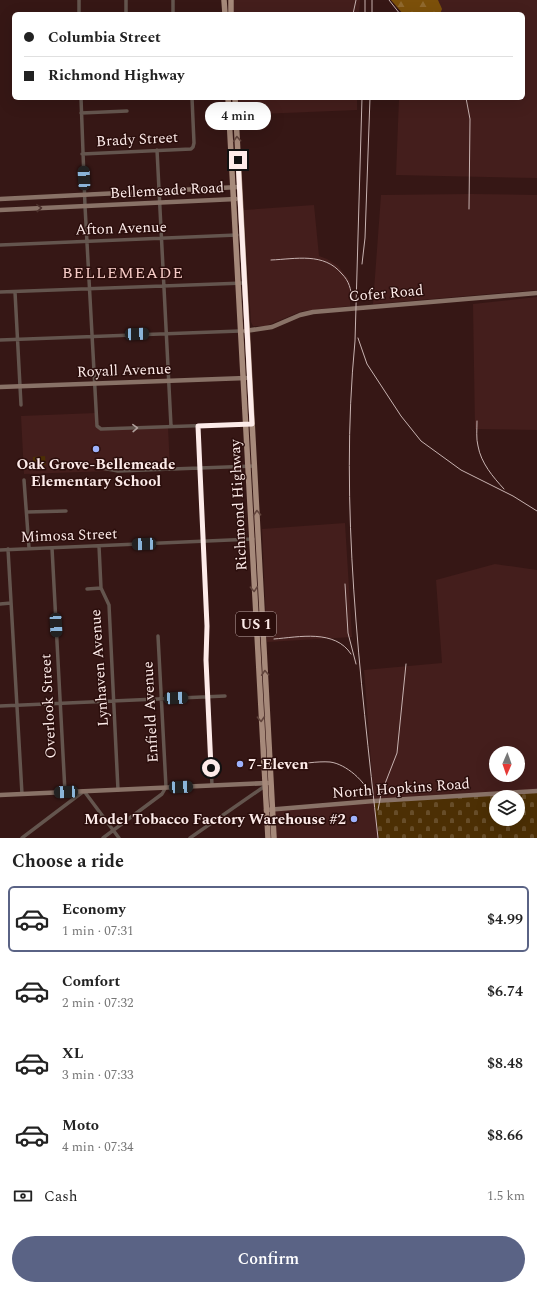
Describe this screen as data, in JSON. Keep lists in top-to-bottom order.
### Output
{
  "streets": {
    "main road": ["Richmond Highway", "US 1"],
    "street": [
      "Brady Street",
      "Bellemeade Road",
      "Afton Avenue",
      "Cofer Road",
      "Royall Avenue",
      "Mimosa Street",
      "Lynhaven Avenue",
      "Overlook Street",
      "Enfield Avenue",
      "North Hopkins Road"
    ]
  },
  "crossings": [
    ["Bellemeade Road", "Richmond Highway"],
    ["Afton Avenue", "Richmond Highway"],
    ["Cofer Road", "Richmond Highway"],
    ["Royall Avenue", "Richmond Highway"],
    ["Richmond Highway", "Mimosa Street"],
    ["Richmond Highway", "North Hopkins Road"],
    ["Mimosa Street", "Lynhaven Avenue"],
    ["Mimosa Street", "Overlook Street"]
  ],
  "districts": ["BELLEMEADE"],
  "places": ["Oak Grove-Bellemeade Elementary School", "7-Eleven", "Model Tobacco Factory Warehouse #2"],
  "north": "bottom",
  "page": {
    "banner": ["Columbia Street", "Richmond Highway"],
    "bubble": "4 min",
    "heading": "Choose a ride",
    "list": [
      {
        "name": "Economy",
        "note": "1 min · 07:31",
        "value": "$4.99"
      },
      {
        "name": "Comfort",
        "note": "2 min · 07:32",
        "value": "$6.74"
      },
      {
        "name": "XL",
        "note": "3 min · 07:33",
        "value": "$8.48"
      },
      {
        "name": "Moto",
        "note": "4 min · 07:34",
        "value": "$8.66"
      }
    ],
    "pay": ["Cash", "1.5 km"],
    "buttons": "Confirm"
  }
}
